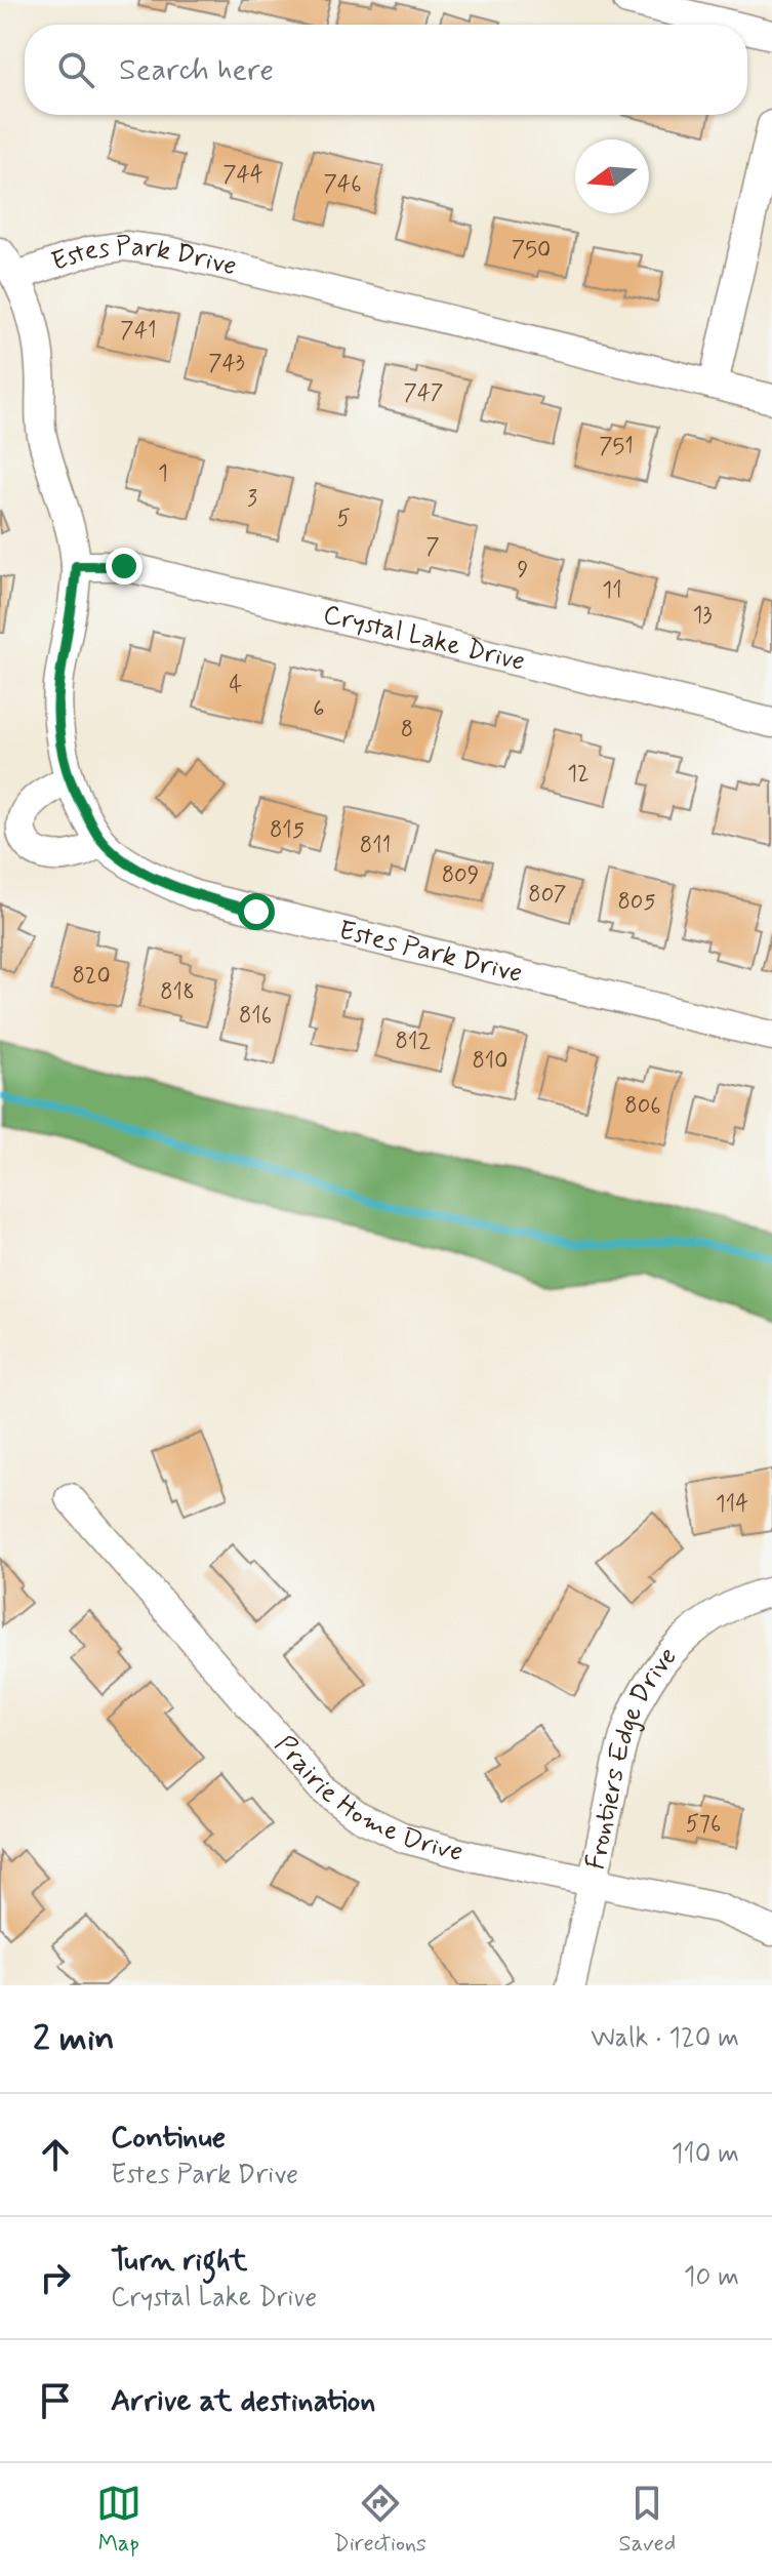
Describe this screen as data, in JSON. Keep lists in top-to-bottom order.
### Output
{
  "streets": {
    "street": [
      "Estes Park Drive",
      "Crystal Lake Drive",
      "Frontiers Edge Drive",
      "Prairie Home Drive"
    ]
  },
  "crossings": [
    ["Estes Park Drive", "Crystal Lake Drive"],
    ["Frontiers Edge Drive", "Prairie Home Drive"]
  ],
  "house_numbers": [
    "744",
    "746",
    "750",
    "741",
    "743",
    "747",
    "751",
    "1",
    "3",
    "5",
    "7",
    "9",
    "11",
    "13",
    "4",
    "6",
    "8",
    "12",
    "815",
    "811",
    "809",
    "807",
    "805",
    "820",
    "818",
    "816",
    "812",
    "810",
    "806",
    "114",
    "576"
  ],
  "north": "left",
  "page": {
    "search": "Search here",
    "heading": ["2 min", "Walk · 120 m"],
    "list": [
      ["Continue", "Estes Park Drive", "110 m"],
      ["Turn right", "Crystal Lake Drive", "10 m"],
      "Arrive at destination"
    ],
    "nav": ["Map", "Directions", "Saved"]
  }
}
